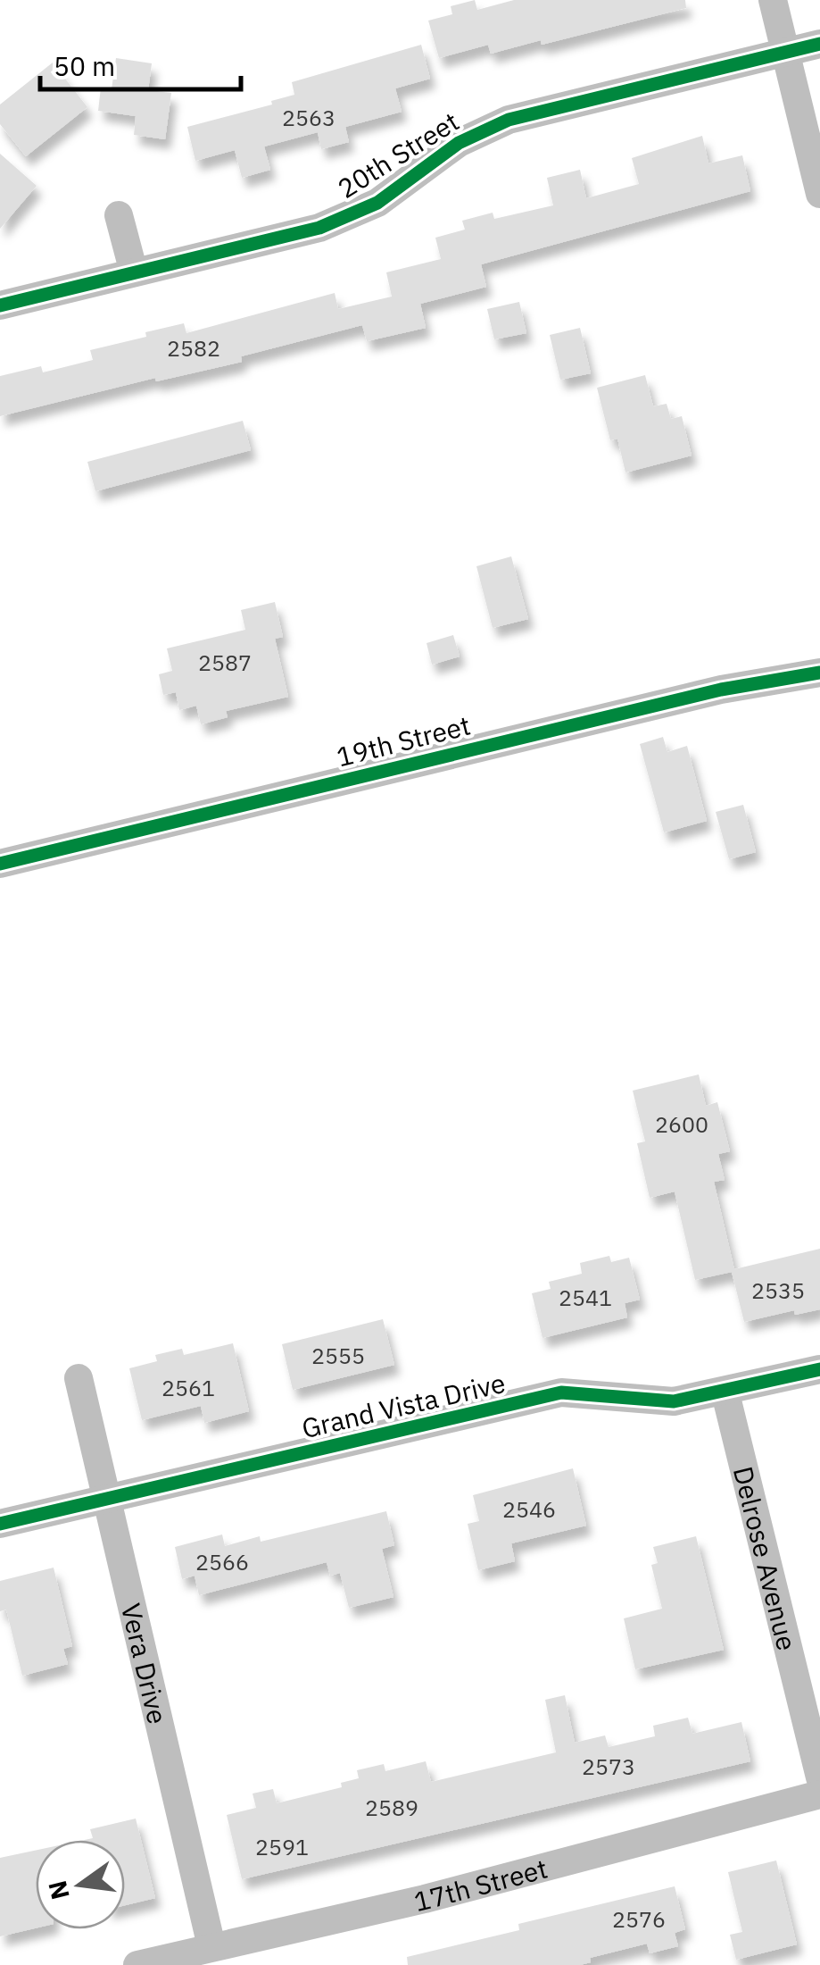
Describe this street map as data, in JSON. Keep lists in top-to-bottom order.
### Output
{
  "streets": {
    "street": [
      "20th Street",
      "19th Street",
      "Grand Vista Drive",
      "Delrose Avenue",
      "Vera Drive",
      "17th Street"
    ]
  },
  "crossings": [
    ["Grand Vista Drive", "Delrose Avenue"],
    ["Grand Vista Drive", "Vera Drive"],
    ["Vera Drive", "17th Street"]
  ],
  "house_numbers": [
    "2563",
    "2582",
    "2587",
    "2600",
    "2535",
    "2541",
    "2555",
    "2561",
    "2546",
    "2566",
    "2573",
    "2589",
    "2591",
    "2576"
  ],
  "scale_bar": "50 m",
  "north": "left"
}
